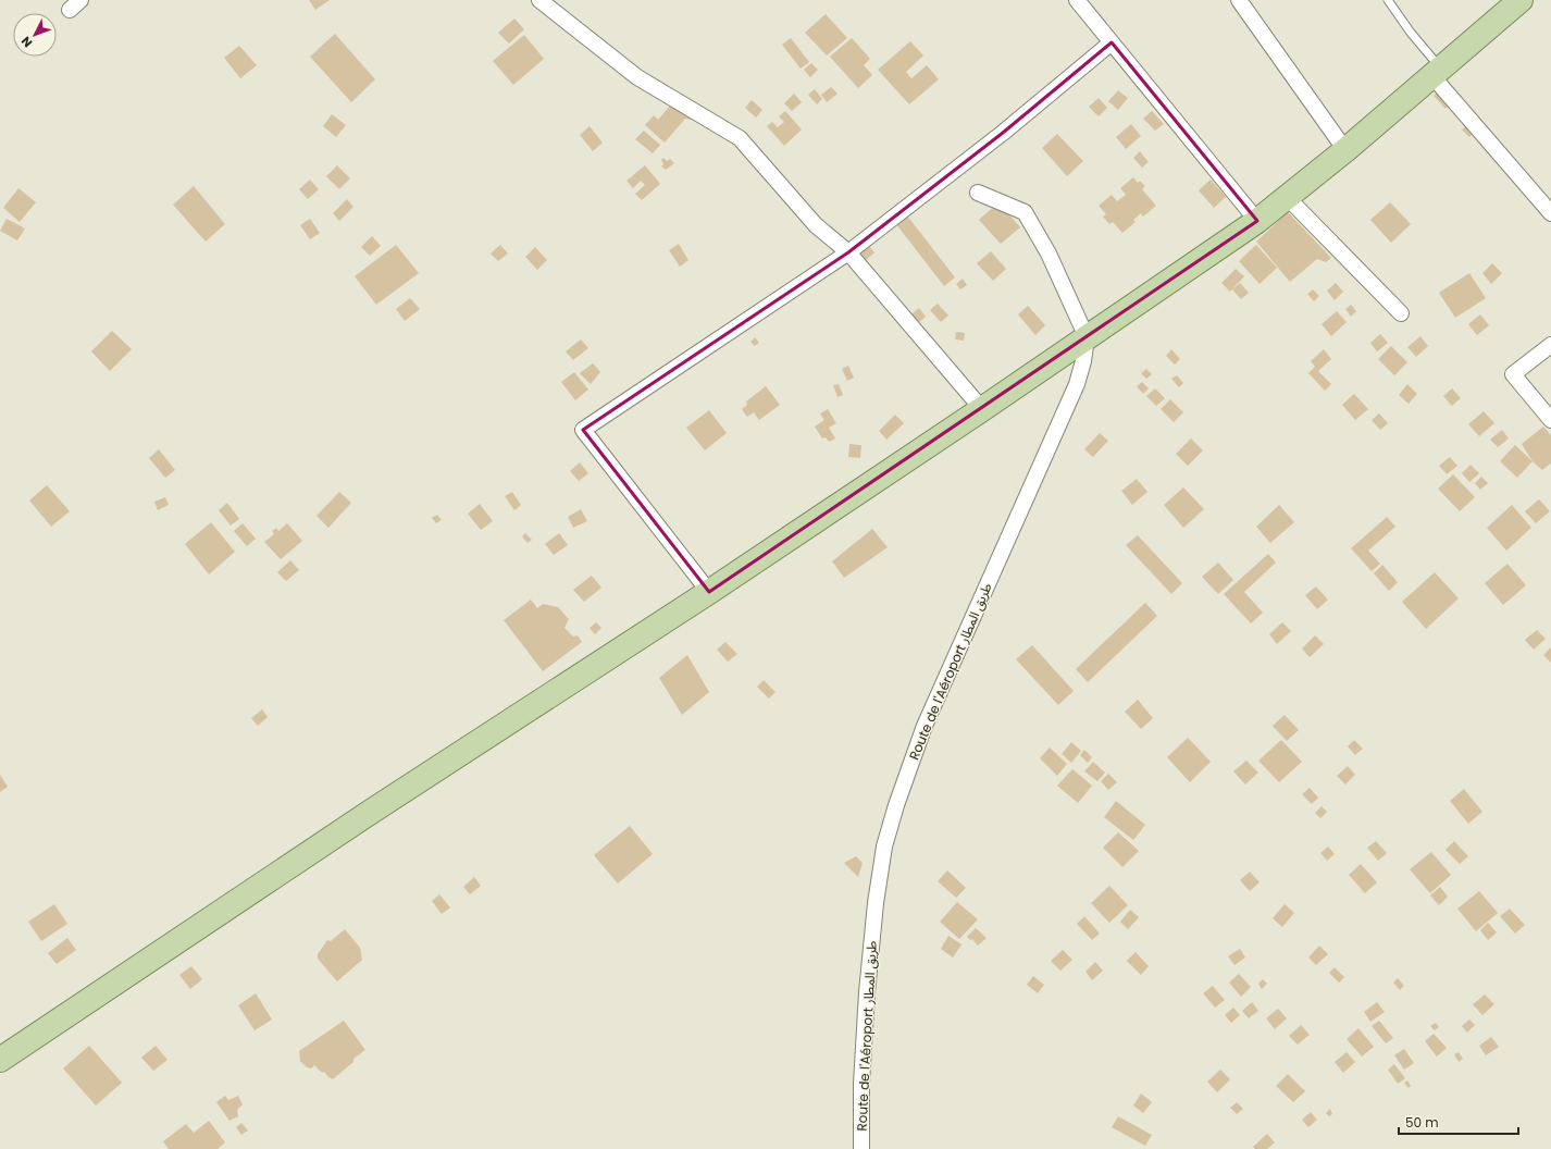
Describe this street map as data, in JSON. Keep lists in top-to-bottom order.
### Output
{
  "streets": {
    "street": ["Route de l'Aéroport طريق المطار"]
  },
  "scale_bar": "50 m",
  "north": "bottom left"
}
